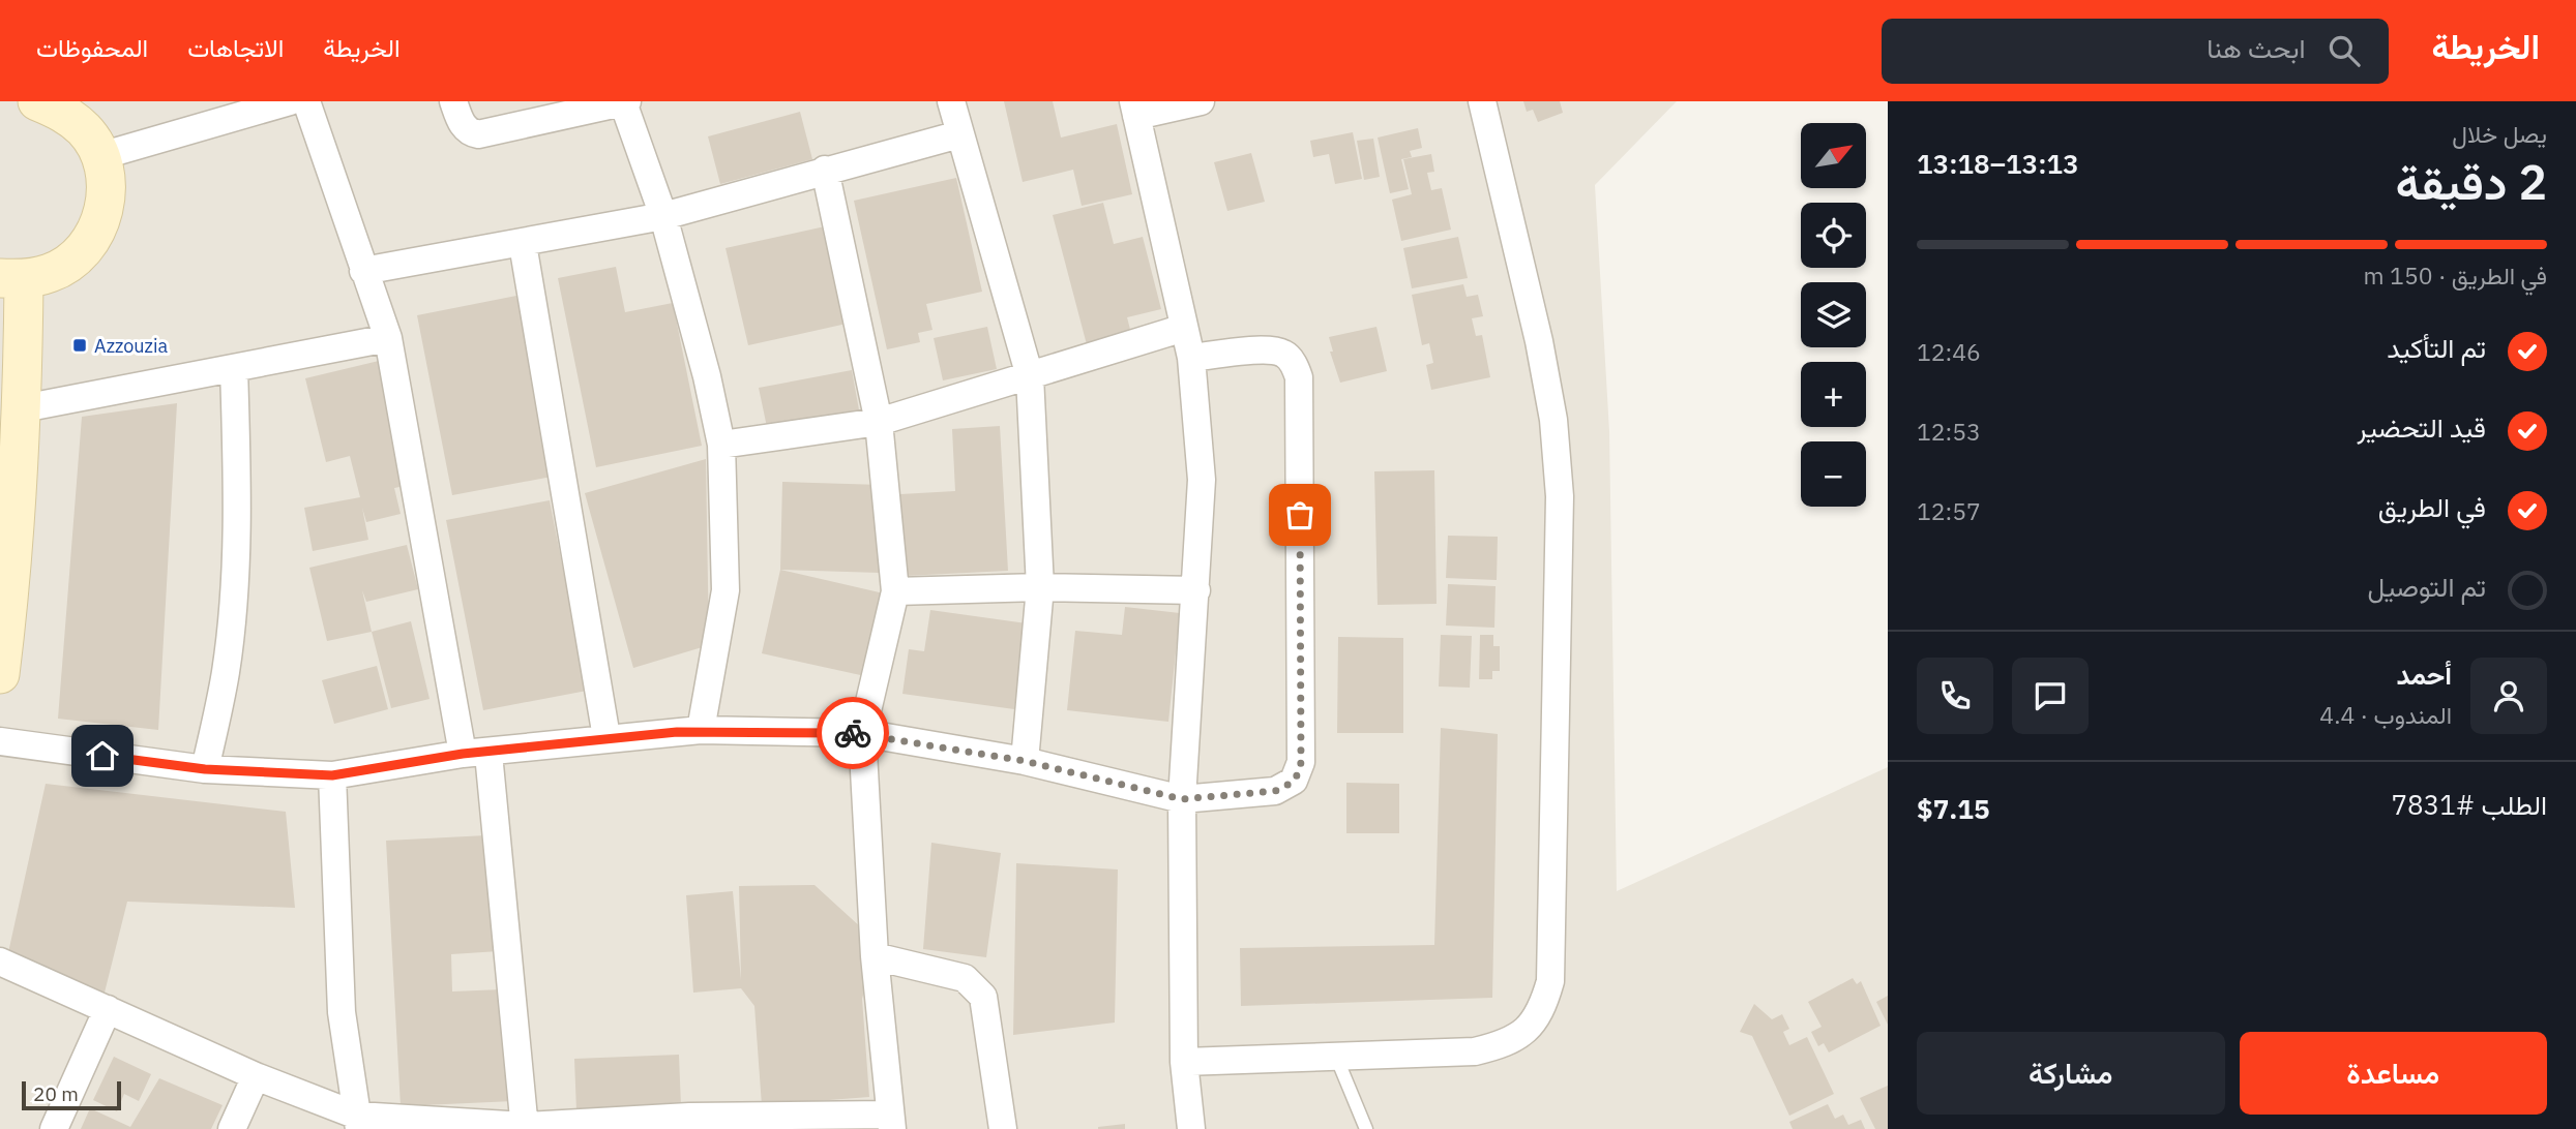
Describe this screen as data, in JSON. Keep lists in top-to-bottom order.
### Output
{
  "places": {
    "transit": ["Azzouzia"]
  },
  "scale_bar": "20 m",
  "north": "top right",
  "page": {
    "header": "الخريطة",
    "search": "ابحث هنا",
    "nav": ["الخريطة", "الاتجاهات", "المحفوظات"],
    "heading": ["2 دقيقة", "يصل خلال", "13:13–13:18"],
    "panel": [
      "أحمد",
      "المندوب · 4.4",
      "الطلب #7831",
      "$7.15"
    ],
    "map_buttons": ["+", "−"],
    "bar": "في الطريق · 150 m",
    "list": [
      ["تم التأكيد", "12:46"],
      ["قيد التحضير", "12:53"],
      ["في الطريق", "12:57"],
      "تم التوصيل"
    ],
    "buttons": ["مساعدة", "مشاركة"],
    "scale": "20 m"
  }
}
